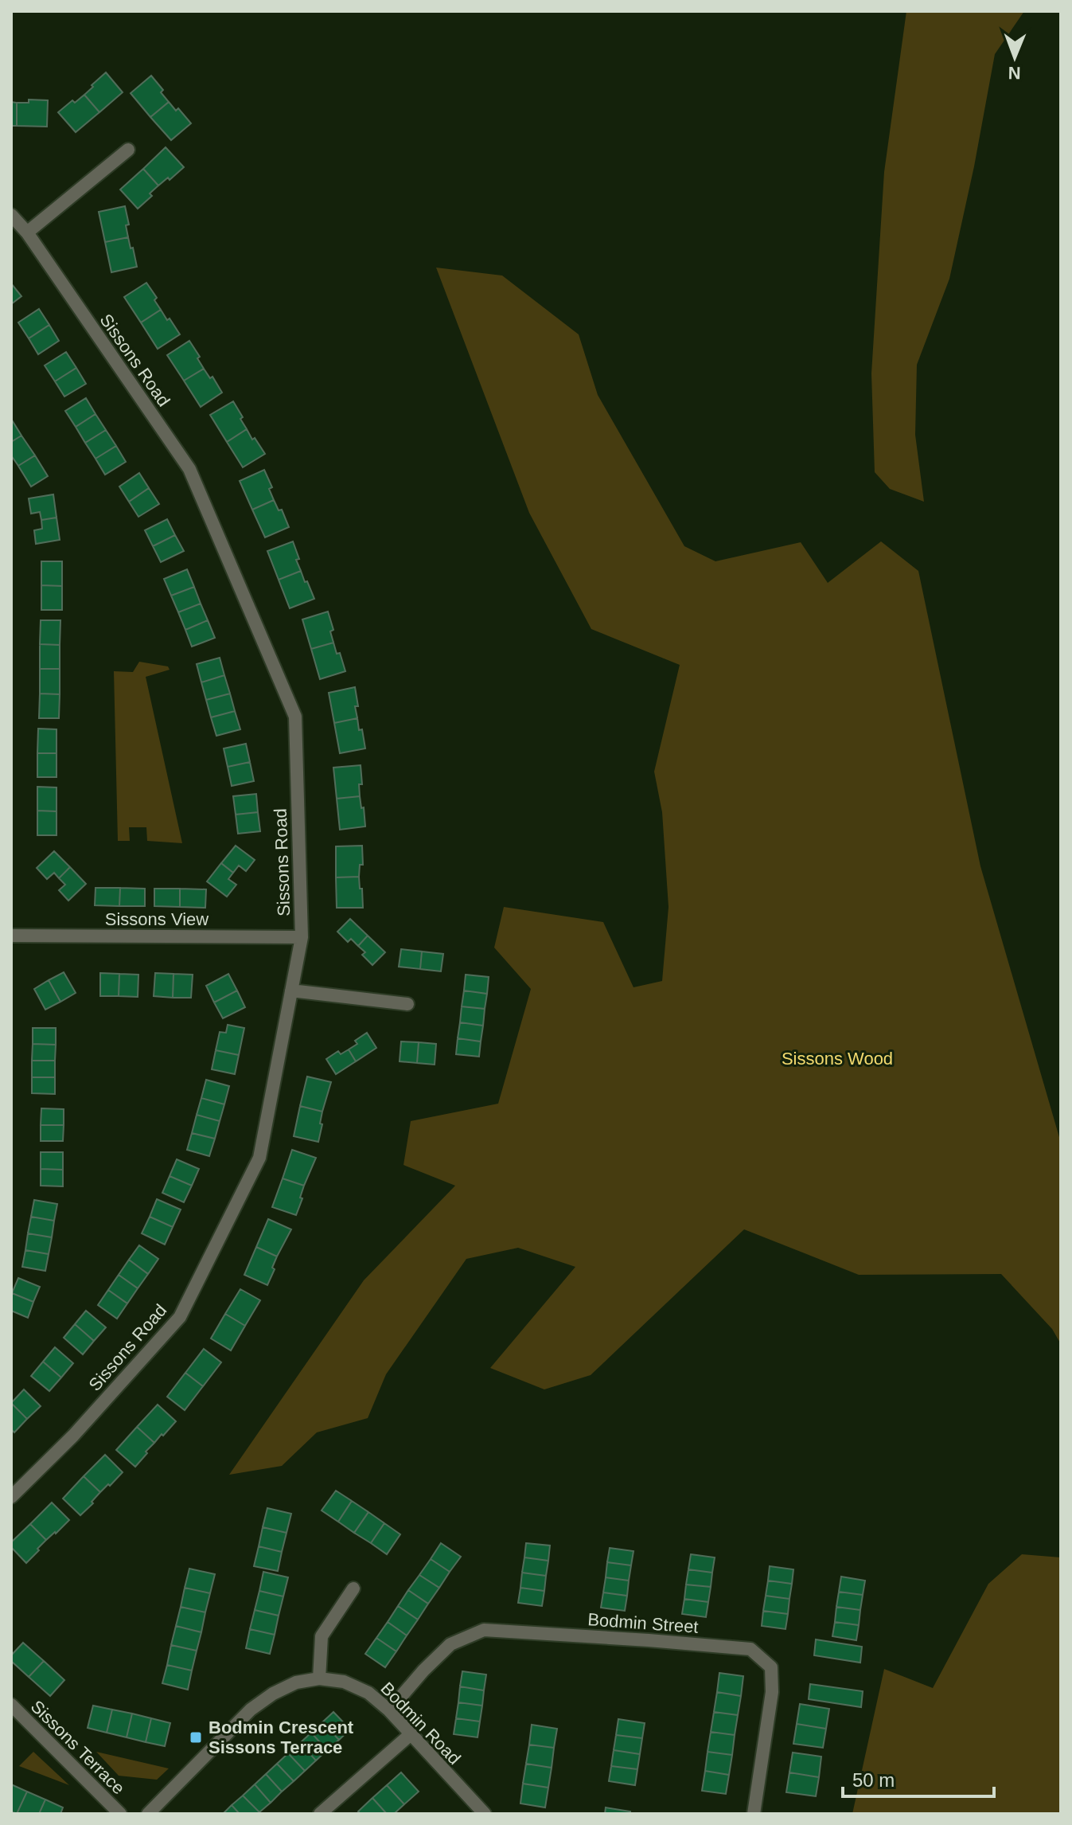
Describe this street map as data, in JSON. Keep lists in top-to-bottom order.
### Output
{
  "streets": {
    "street": [
      "Sissons Road",
      "Sissons View",
      "Bodmin Street",
      "Bodmin Road",
      "Sissons Terrace"
    ]
  },
  "crossings": [
    ["Sissons Road", "Sissons View"],
    ["Bodmin Street", "Bodmin Road"]
  ],
  "parks": ["Sissons Wood"],
  "places": {
    "transit": ["Bodmin Crescent Sissons Terrace"]
  },
  "scale_bar": "50 m",
  "north": "bottom"
}
